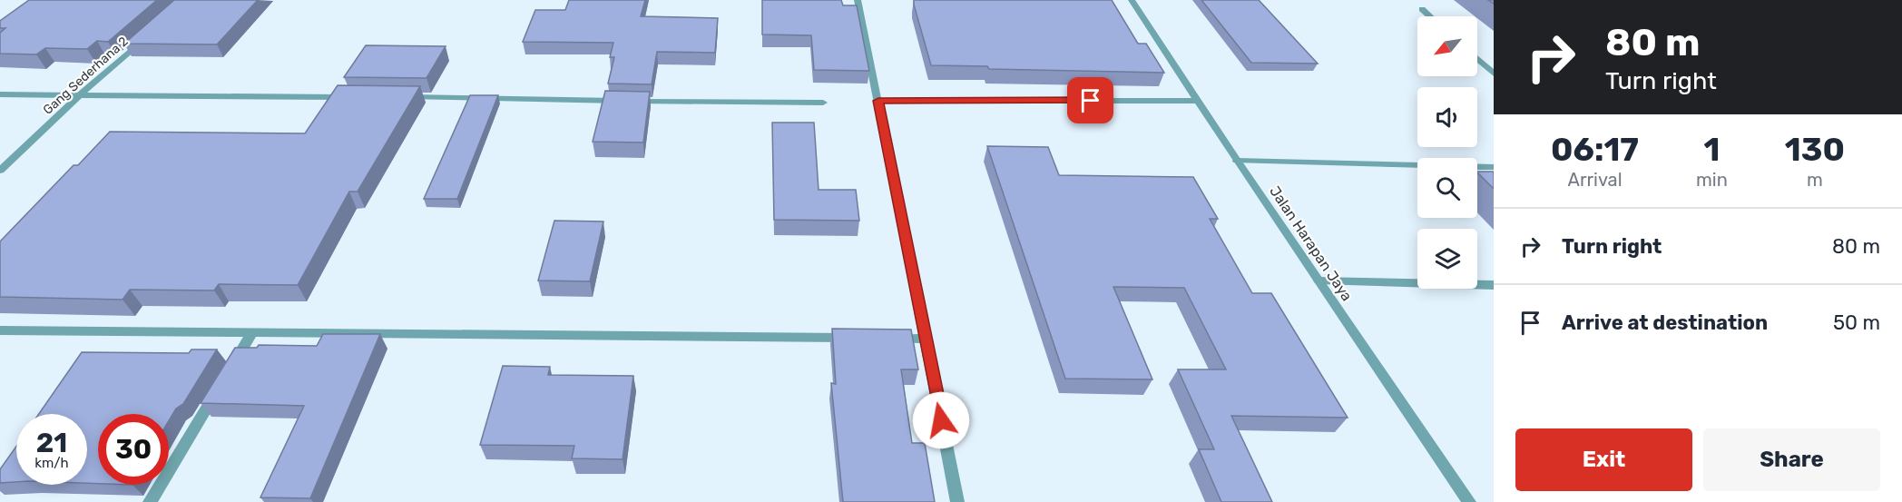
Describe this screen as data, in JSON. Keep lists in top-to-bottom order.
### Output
{
  "streets": {
    "street": ["Gang Sederhana 2", "Jalan Harapan Jaya"]
  },
  "north": "bottom left",
  "page": {
    "turn": ["80 m", "Turn right"],
    "eta": [
      "06:17",
      "Arrival",
      "1",
      "min",
      "130",
      "m"
    ],
    "list": [
      {
        "name": "Turn right",
        "value": "80 m"
      },
      {
        "name": "Arrive at destination",
        "value": "50 m"
      }
    ],
    "speed": "21 km/h",
    "limit": "30",
    "buttons": ["Exit", "Share"]
  }
}
